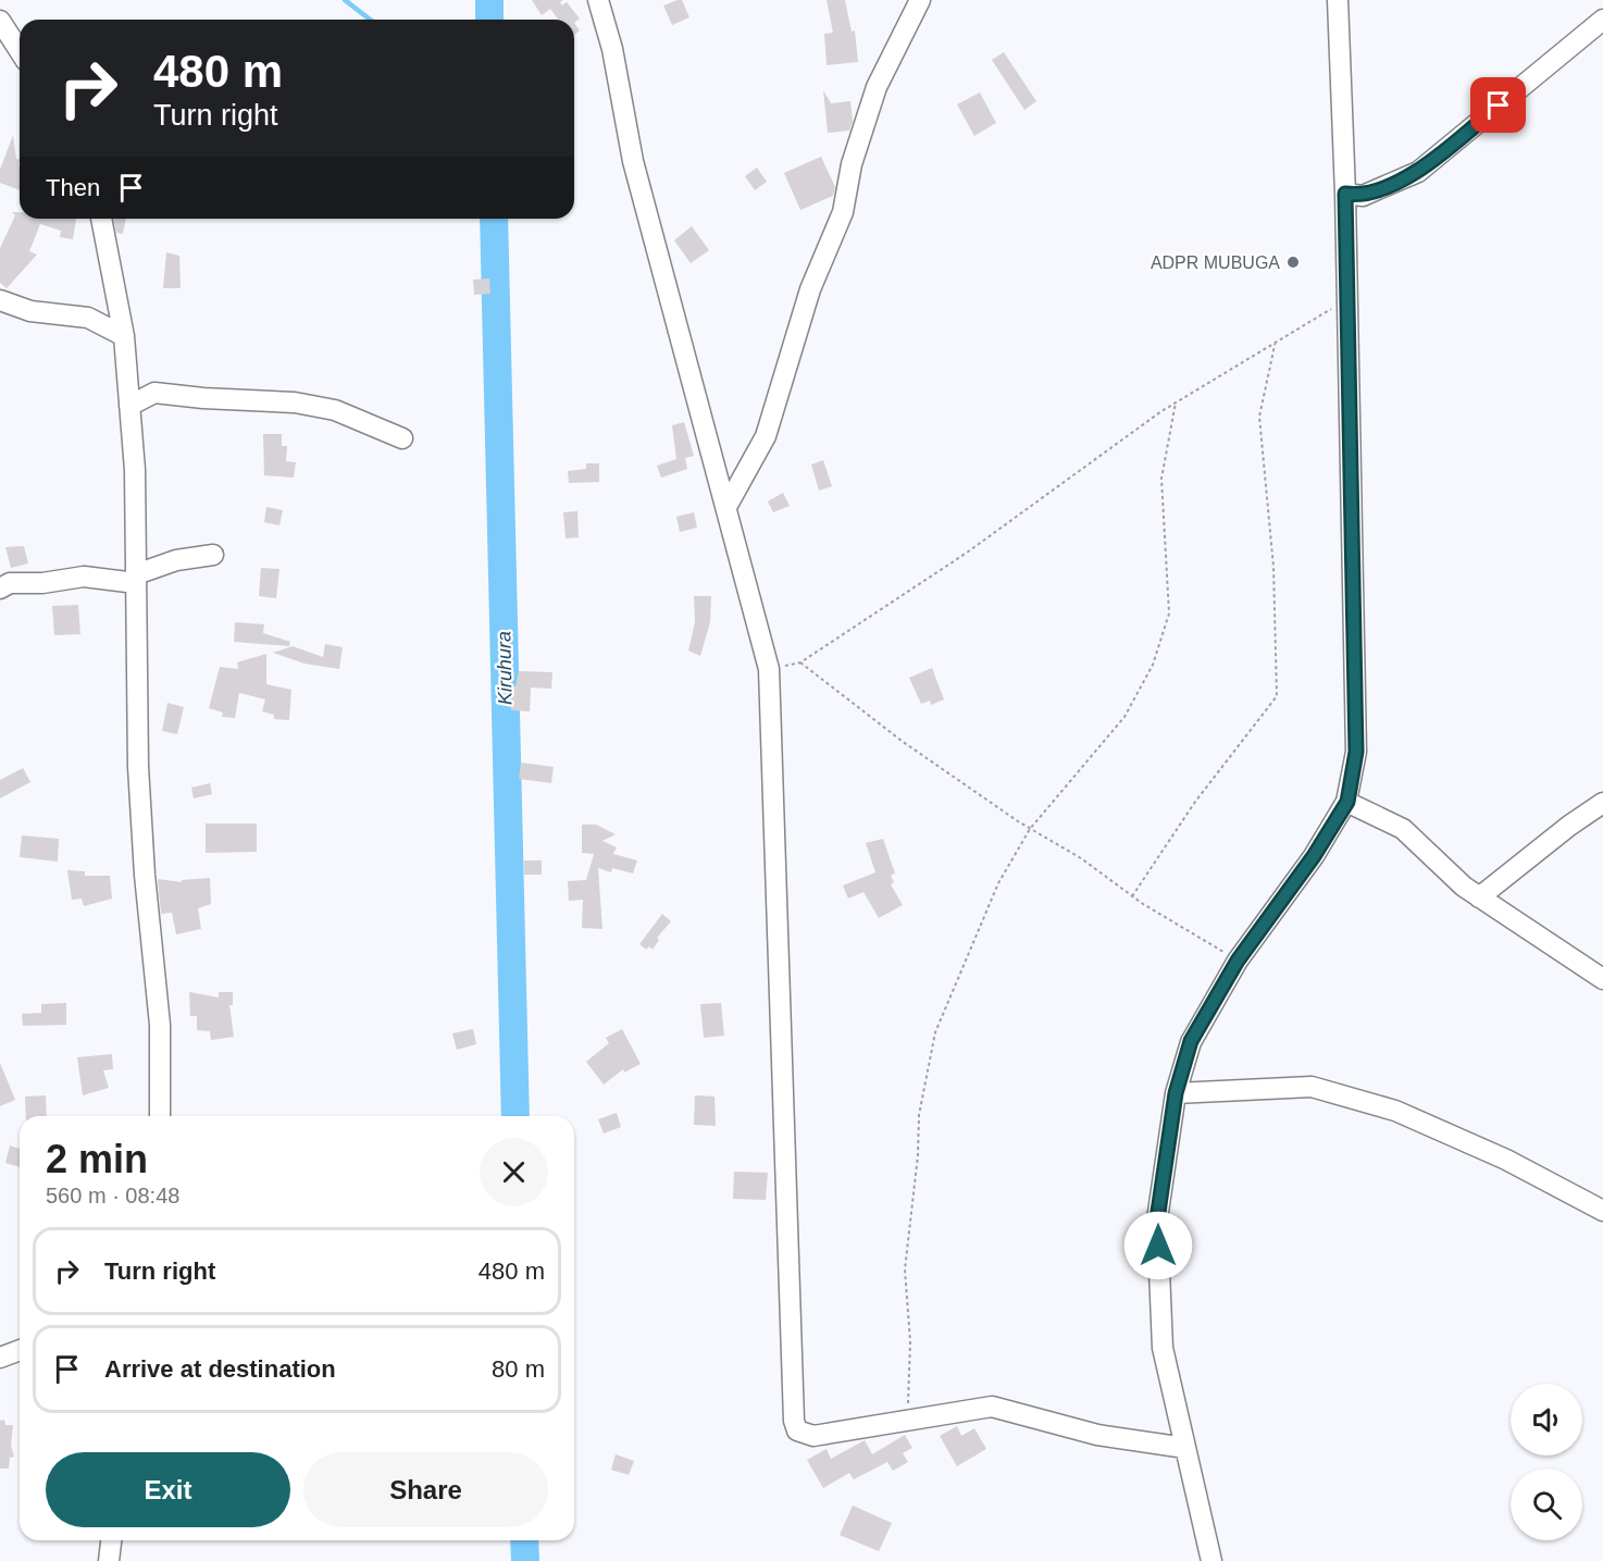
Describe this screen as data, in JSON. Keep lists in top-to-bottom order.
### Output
{
  "water": ["Kiruhura"],
  "places": ["ADPR MUBUGA"],
  "page": {
    "turn": ["480 m", "Turn right"],
    "then": "Then",
    "heading": ["2 min", "560 m · 08:48"],
    "list": [
      {
        "name": "Turn right",
        "value": "480 m"
      },
      {
        "name": "Arrive at destination",
        "value": "80 m"
      }
    ],
    "buttons": ["Exit", "Share"]
  }
}
